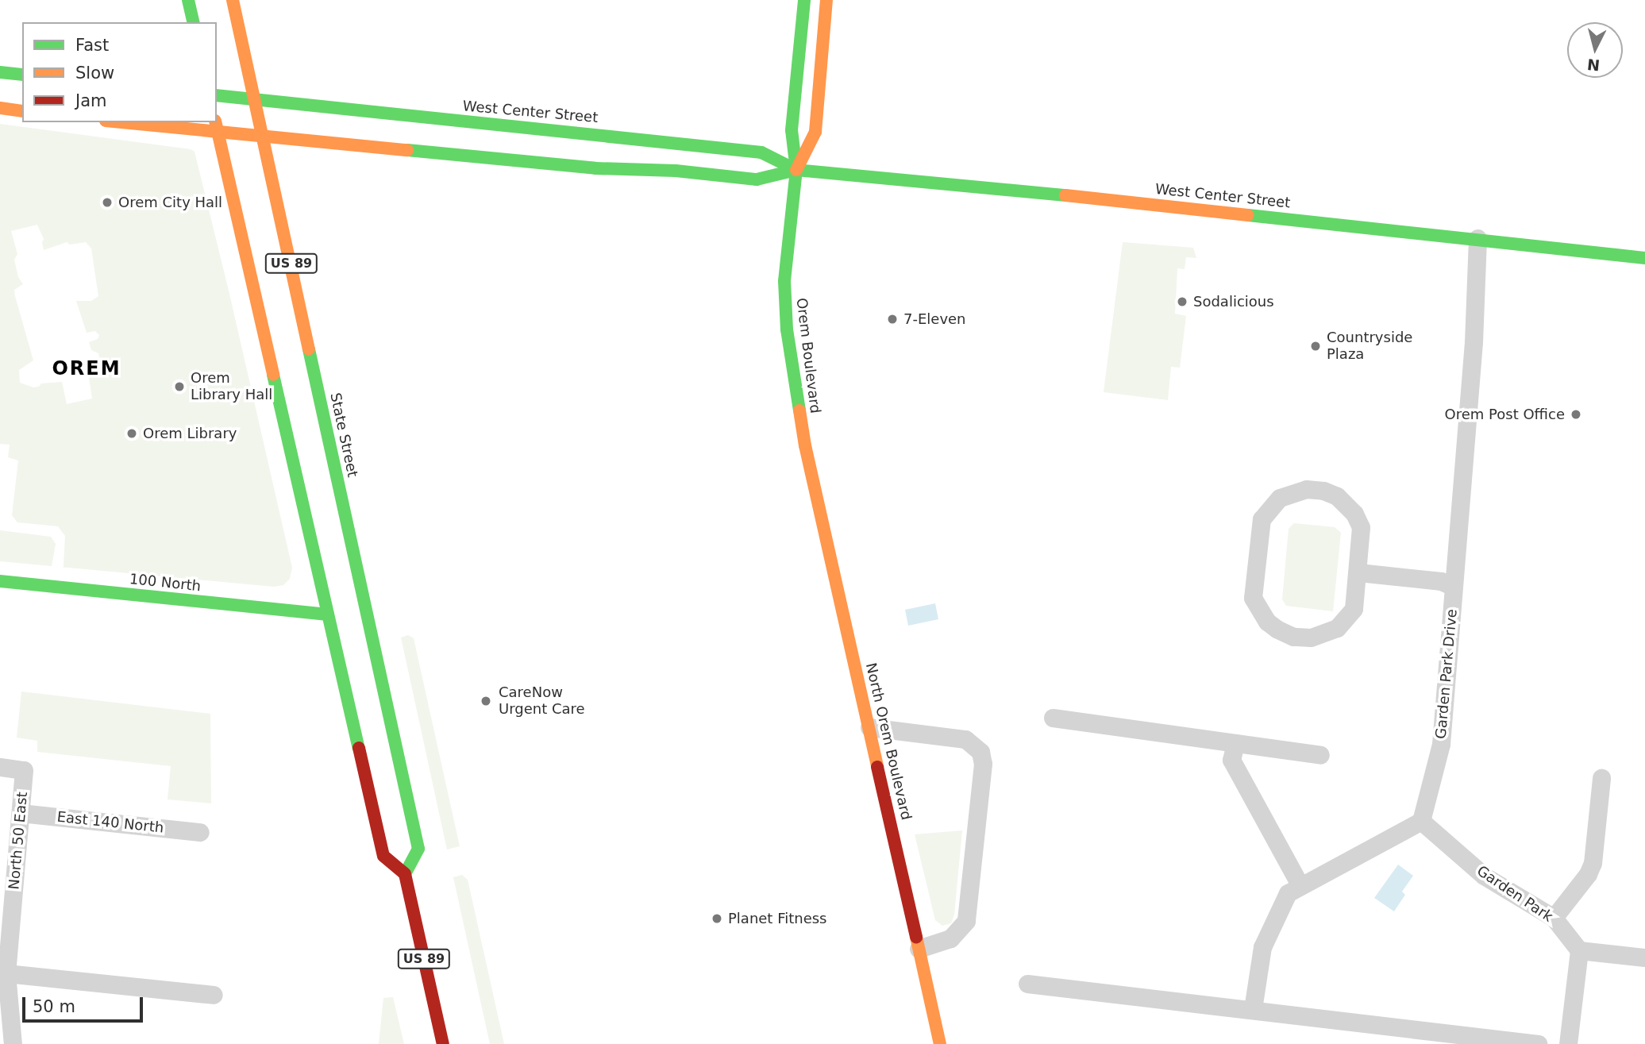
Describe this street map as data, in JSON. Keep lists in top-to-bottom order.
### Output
{
  "streets": {
    "main road": [
      "West Center Street",
      "US 89",
      "Orem Boulevard",
      "State Street",
      "100 North",
      "North Orem Boulevard"
    ],
    "street": [
      "Garden Park Drive",
      "East 140 North",
      "North 50 East",
      "Garden Park"
    ]
  },
  "crossings": [
    ["West Center Street", "US 89"],
    ["West Center Street", "Orem Boulevard"],
    ["West Center Street", "State Street"],
    ["West Center Street", "Garden Park Drive"],
    ["US 89", "State Street"],
    ["US 89", "100 North"],
    ["Orem Boulevard", "North Orem Boulevard"],
    ["Garden Park Drive", "Garden Park"],
    ["East 140 North", "North 50 East"]
  ],
  "districts": ["OREM"],
  "places": [
    "Orem City Hall",
    "Sodalicious",
    "7-Eleven",
    "Countryside Plaza",
    "Orem Library Hall",
    "Orem Post Office",
    "Orem Library",
    "CareNow Urgent Care",
    "Planet Fitness"
  ],
  "legend": ["Fast", "Slow", "Jam"],
  "scale_bar": "50 m",
  "north": "bottom"
}
